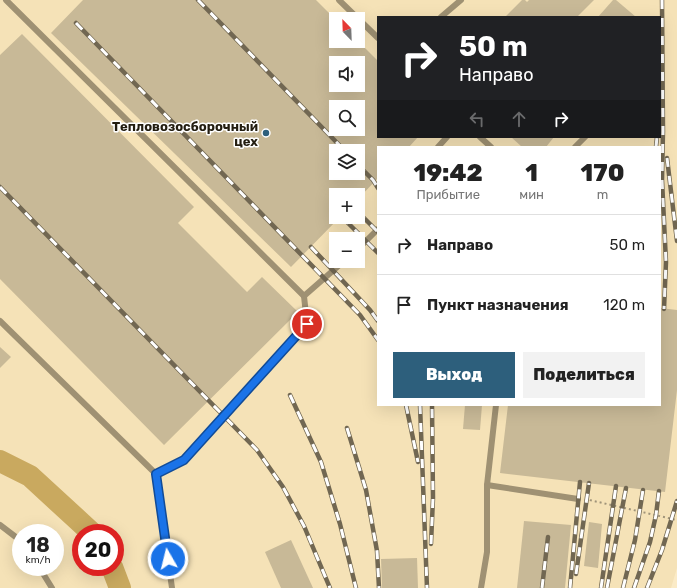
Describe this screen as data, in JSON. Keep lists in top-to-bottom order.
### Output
{
  "places": ["Тепловозосборочный цех"],
  "north": "top left",
  "page": {
    "map_buttons": ["+", "−"],
    "turn": ["50 m", "Направо"],
    "eta": [
      "19:42",
      "Прибытие",
      "1",
      "мин",
      "170",
      "m"
    ],
    "list": [
      {
        "name": "Направо",
        "value": "50 m"
      },
      {
        "name": "Пункт назначения",
        "value": "120 m"
      }
    ],
    "buttons": ["Выход", "Поделиться"],
    "speed": "18 km/h",
    "limit": "20"
  }
}
